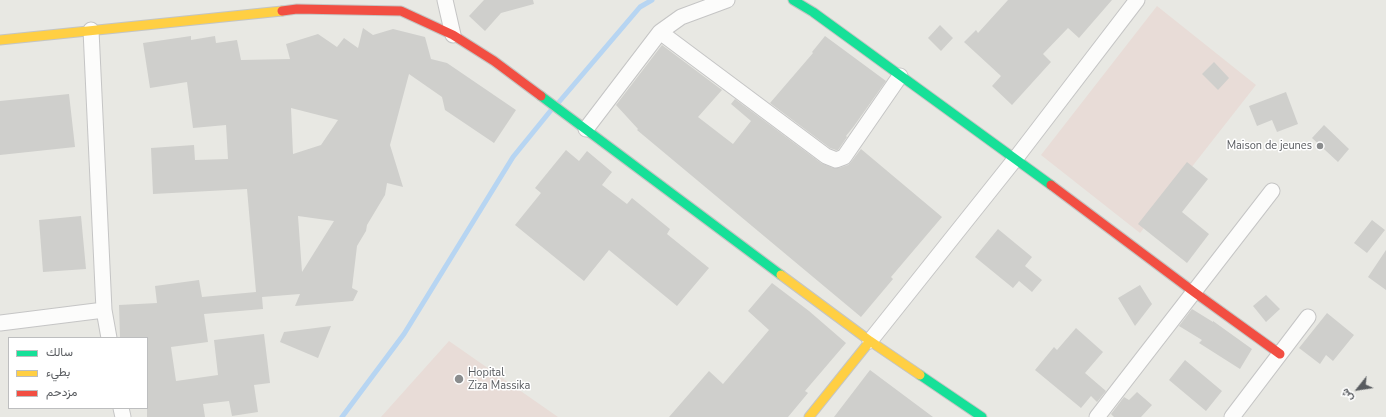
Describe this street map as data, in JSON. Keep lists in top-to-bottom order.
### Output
{
  "places": ["Maison de jeunes", "Hopital Ziza Massika"],
  "legend": ["سالك", "بطيء", "مزدحم"],
  "north": "bottom left"
}
